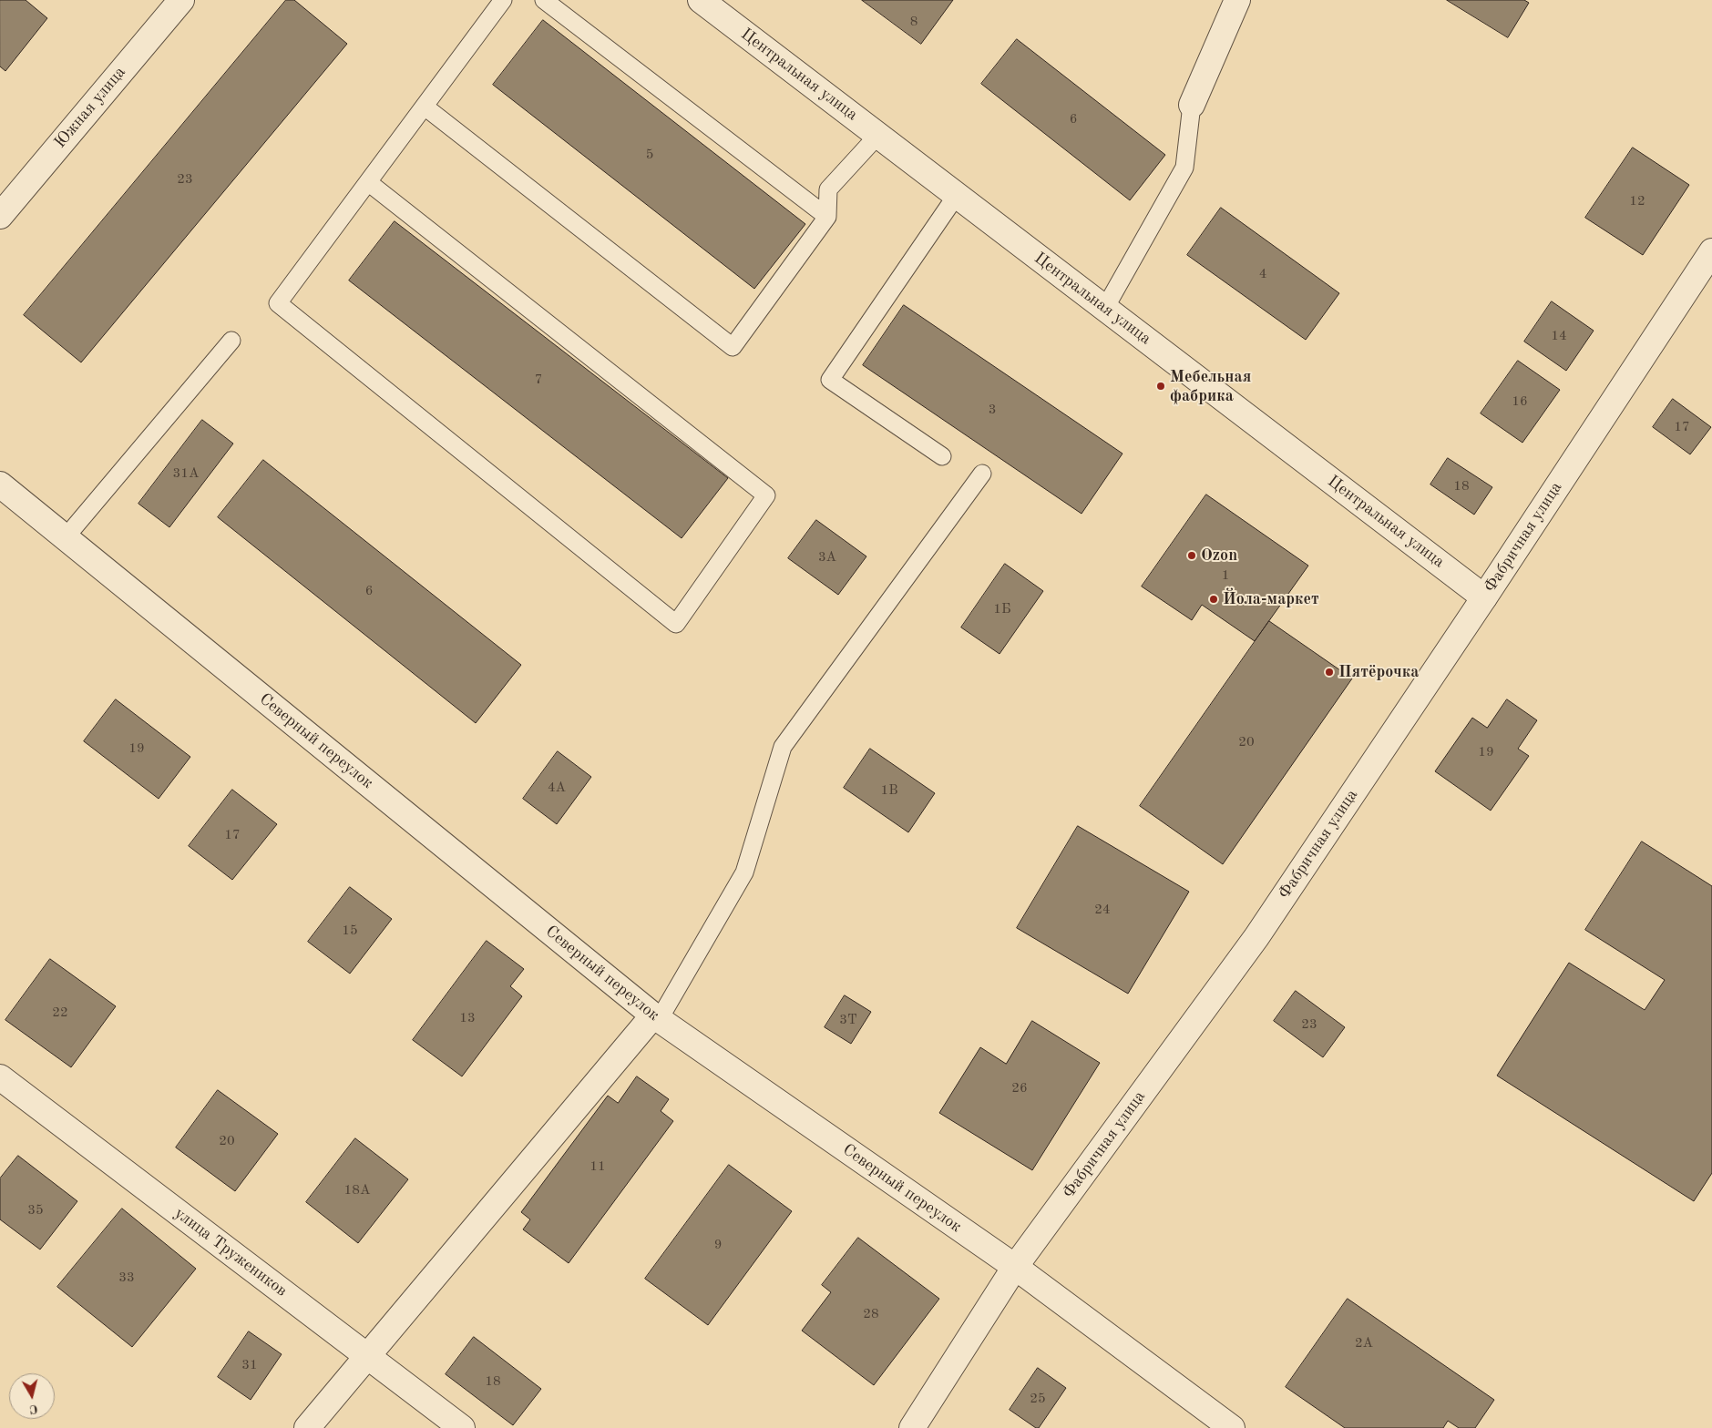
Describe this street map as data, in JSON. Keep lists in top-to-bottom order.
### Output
{
  "streets": {
    "street": [
      "Центральная улица",
      "Южная улица",
      "Фабричная улица",
      "Северный переулок",
      "улица Тружеников"
    ]
  },
  "crossings": [
    ["Центральная улица", "Фабричная улица"],
    ["Фабричная улица", "Северный переулок"]
  ],
  "places": [
    "Мебельная фабрика",
    "Ozon",
    "Йола-маркет",
    "Пятёрочка"
  ],
  "house_numbers": [
    "8",
    "6",
    "5",
    "23",
    "12",
    "4",
    "14",
    "7",
    "16",
    "3",
    "17",
    "31А",
    "18",
    "3А",
    "1",
    "6",
    "1Б",
    "20",
    "19",
    "19",
    "4А",
    "1В",
    "17",
    "24",
    "15",
    "22",
    "13",
    "3Т",
    "23",
    "26",
    "20",
    "11",
    "18А",
    "35",
    "9",
    "33",
    "28",
    "2А",
    "31",
    "18",
    "25"
  ],
  "north": "bottom"
}
